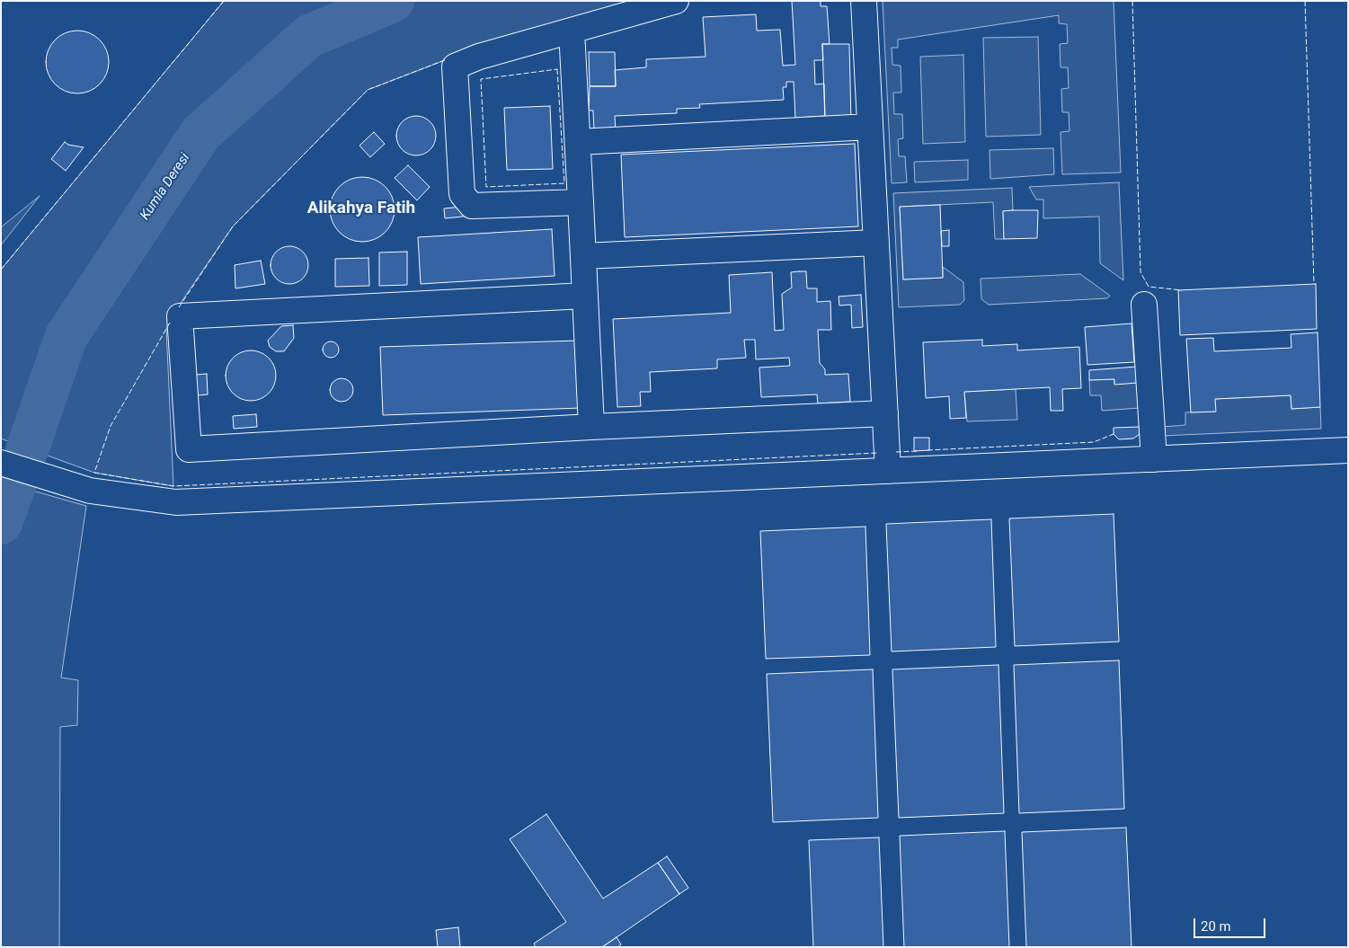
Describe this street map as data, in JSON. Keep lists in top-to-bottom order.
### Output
{
  "districts": ["Alikahya Fatih"],
  "water": ["Kumla Deresi"],
  "scale_bar": "20 m"
}
